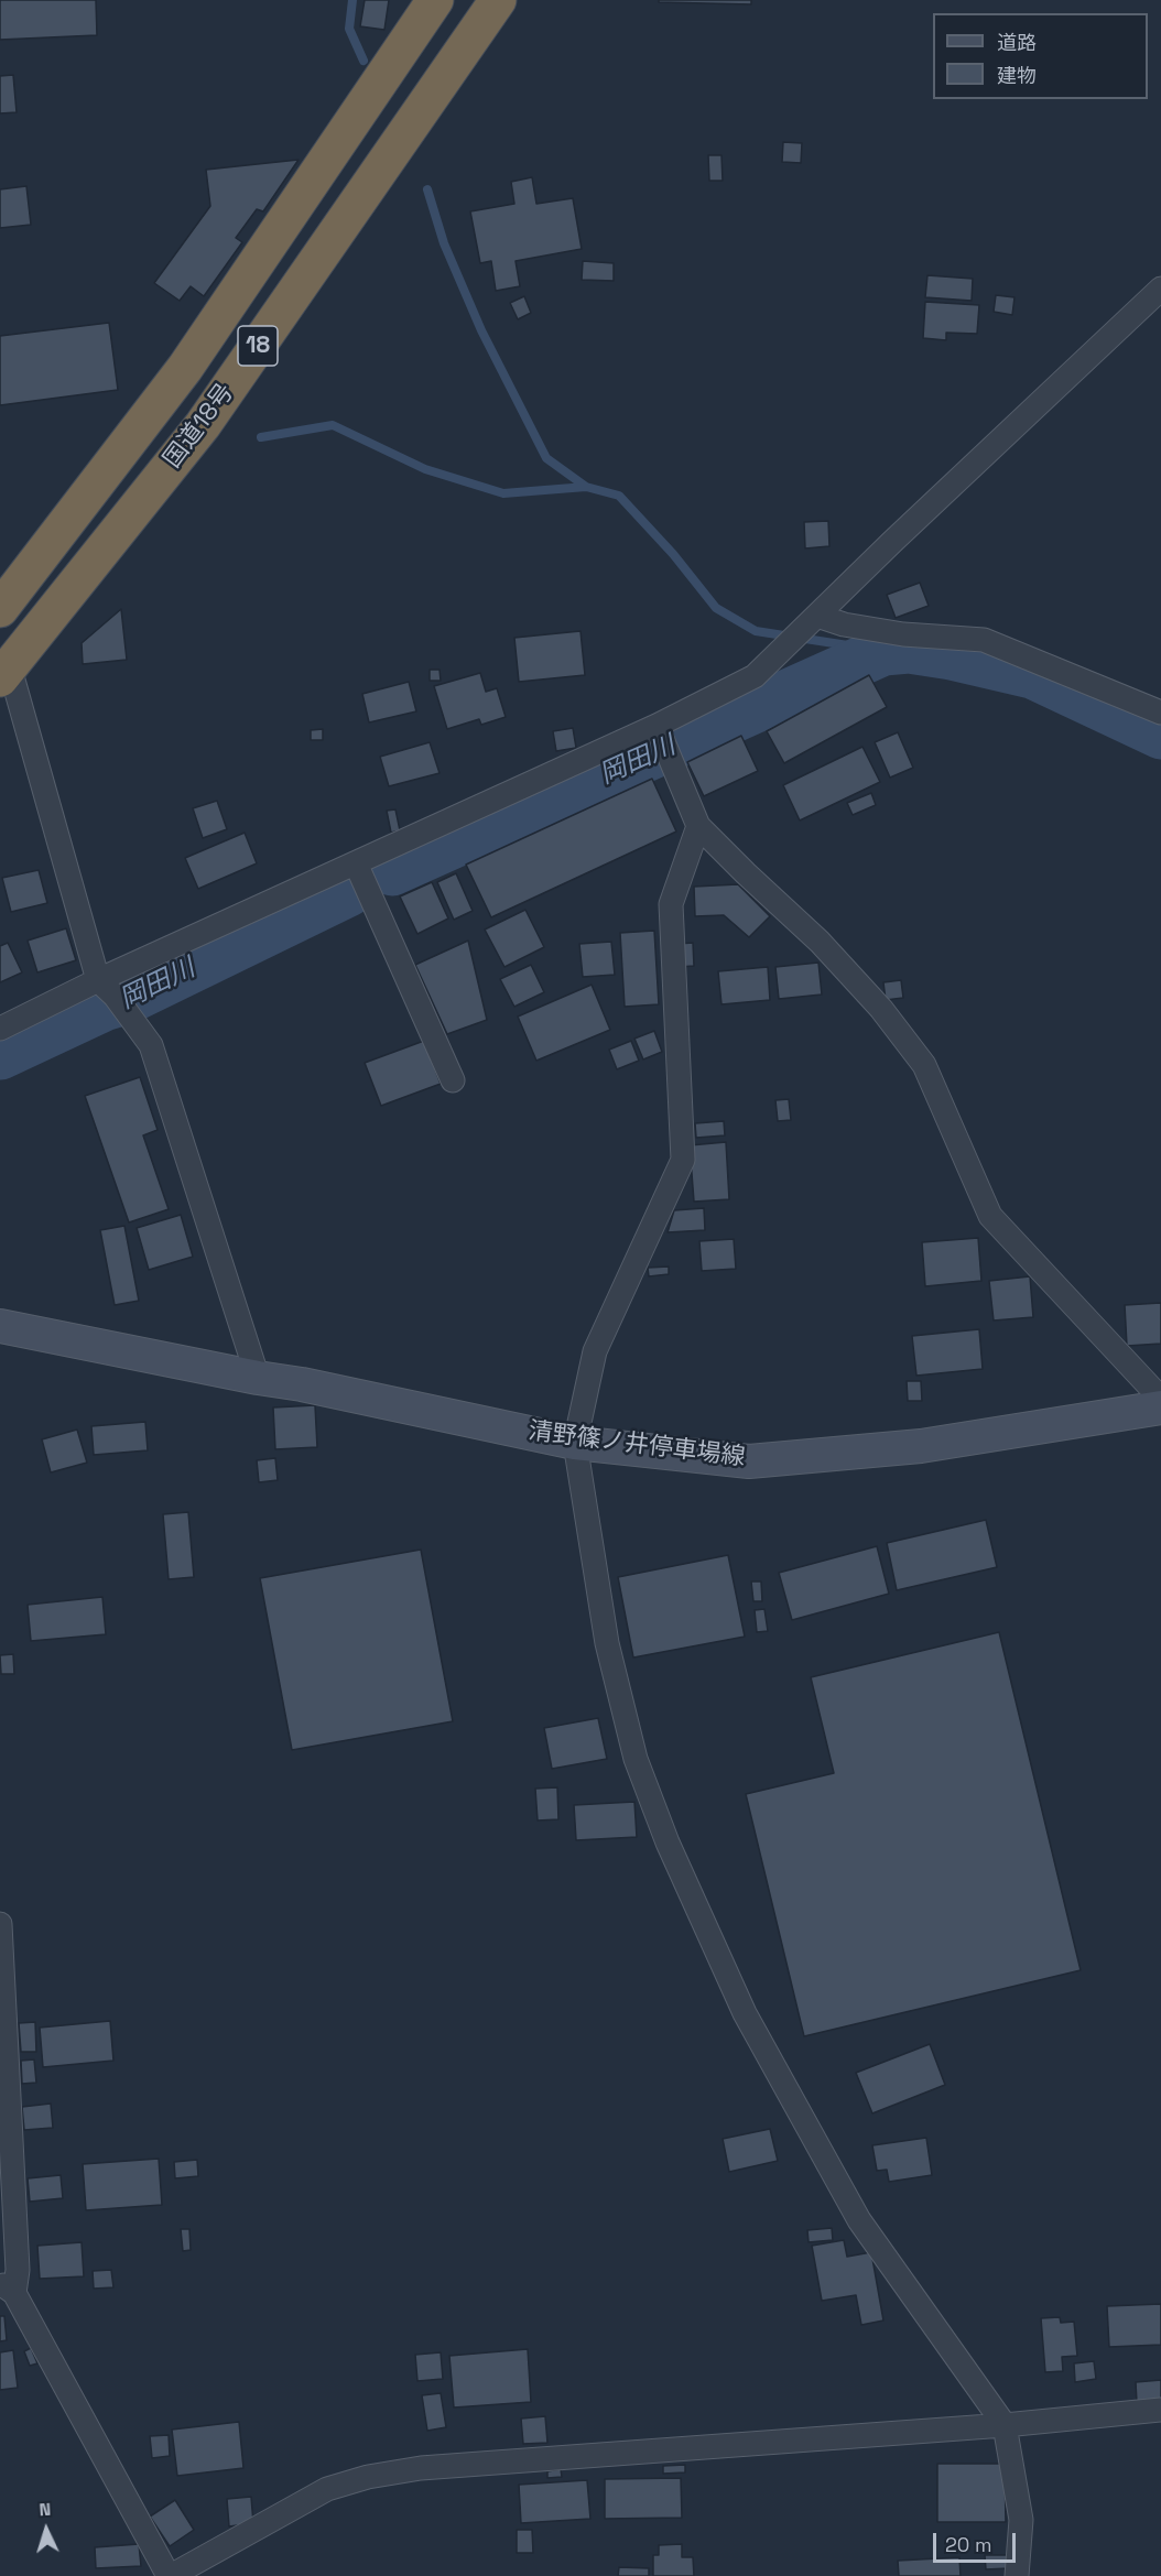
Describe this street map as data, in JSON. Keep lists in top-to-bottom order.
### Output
{
  "streets": {
    "highway": ["18", "国道18号"],
    "main road": ["清野篠ノ井停車場線"]
  },
  "water": ["岡田川"],
  "legend": ["道路", "建物"],
  "scale_bar": "20 m",
  "north": "top"
}
